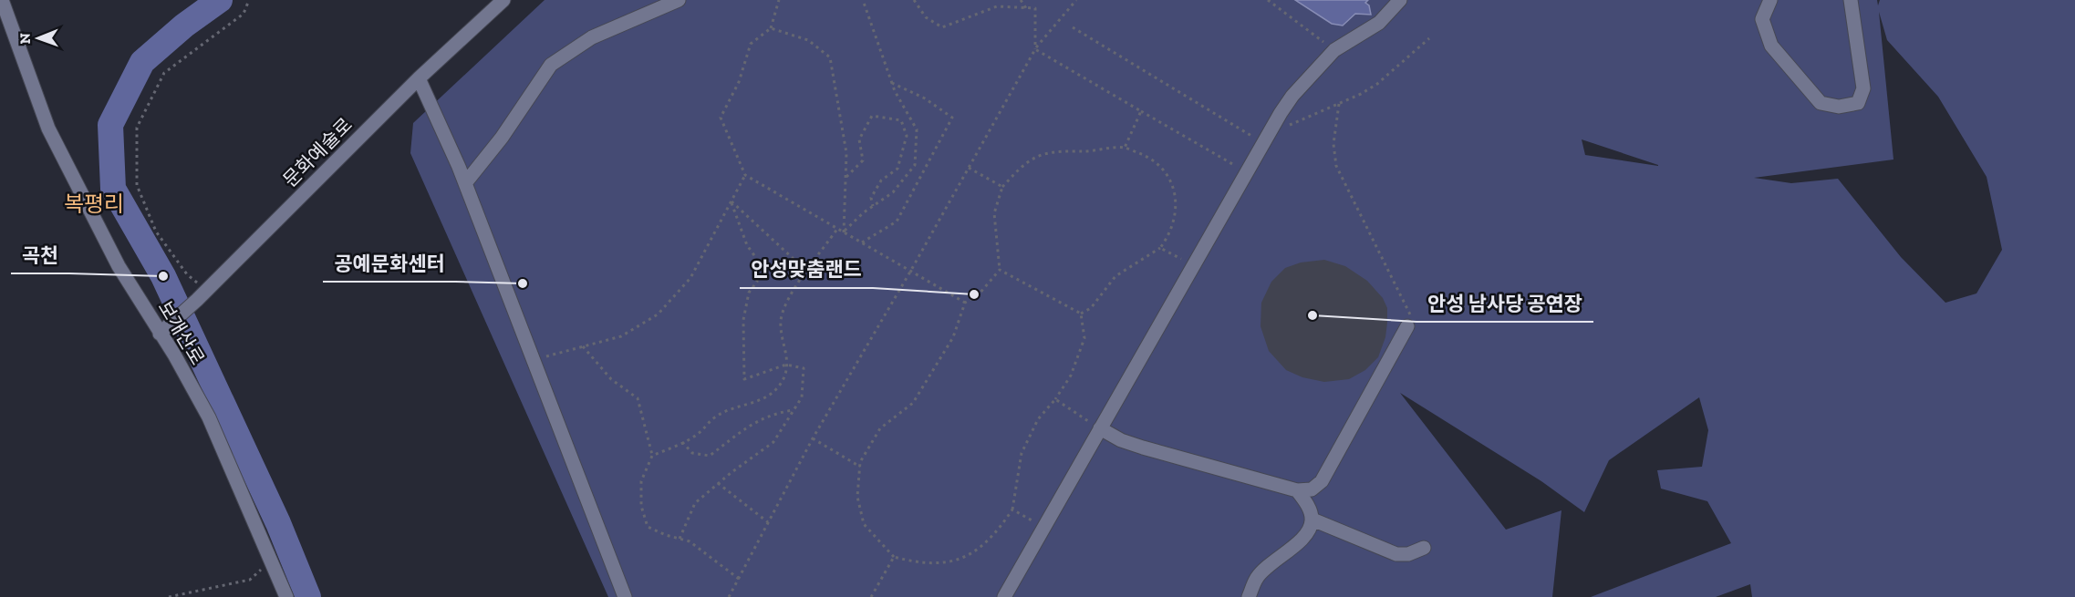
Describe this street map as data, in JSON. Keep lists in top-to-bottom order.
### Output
{
  "streets": {
    "street": ["문화예술로", "보개산로"]
  },
  "crossings": [
    ["문화예술로", "보개산로"]
  ],
  "districts": ["복평리"],
  "places": [
    "곡천",
    "공예문화센터",
    "안성맞춤랜드",
    "안성 남사당 공연장"
  ],
  "north": "left"
}
